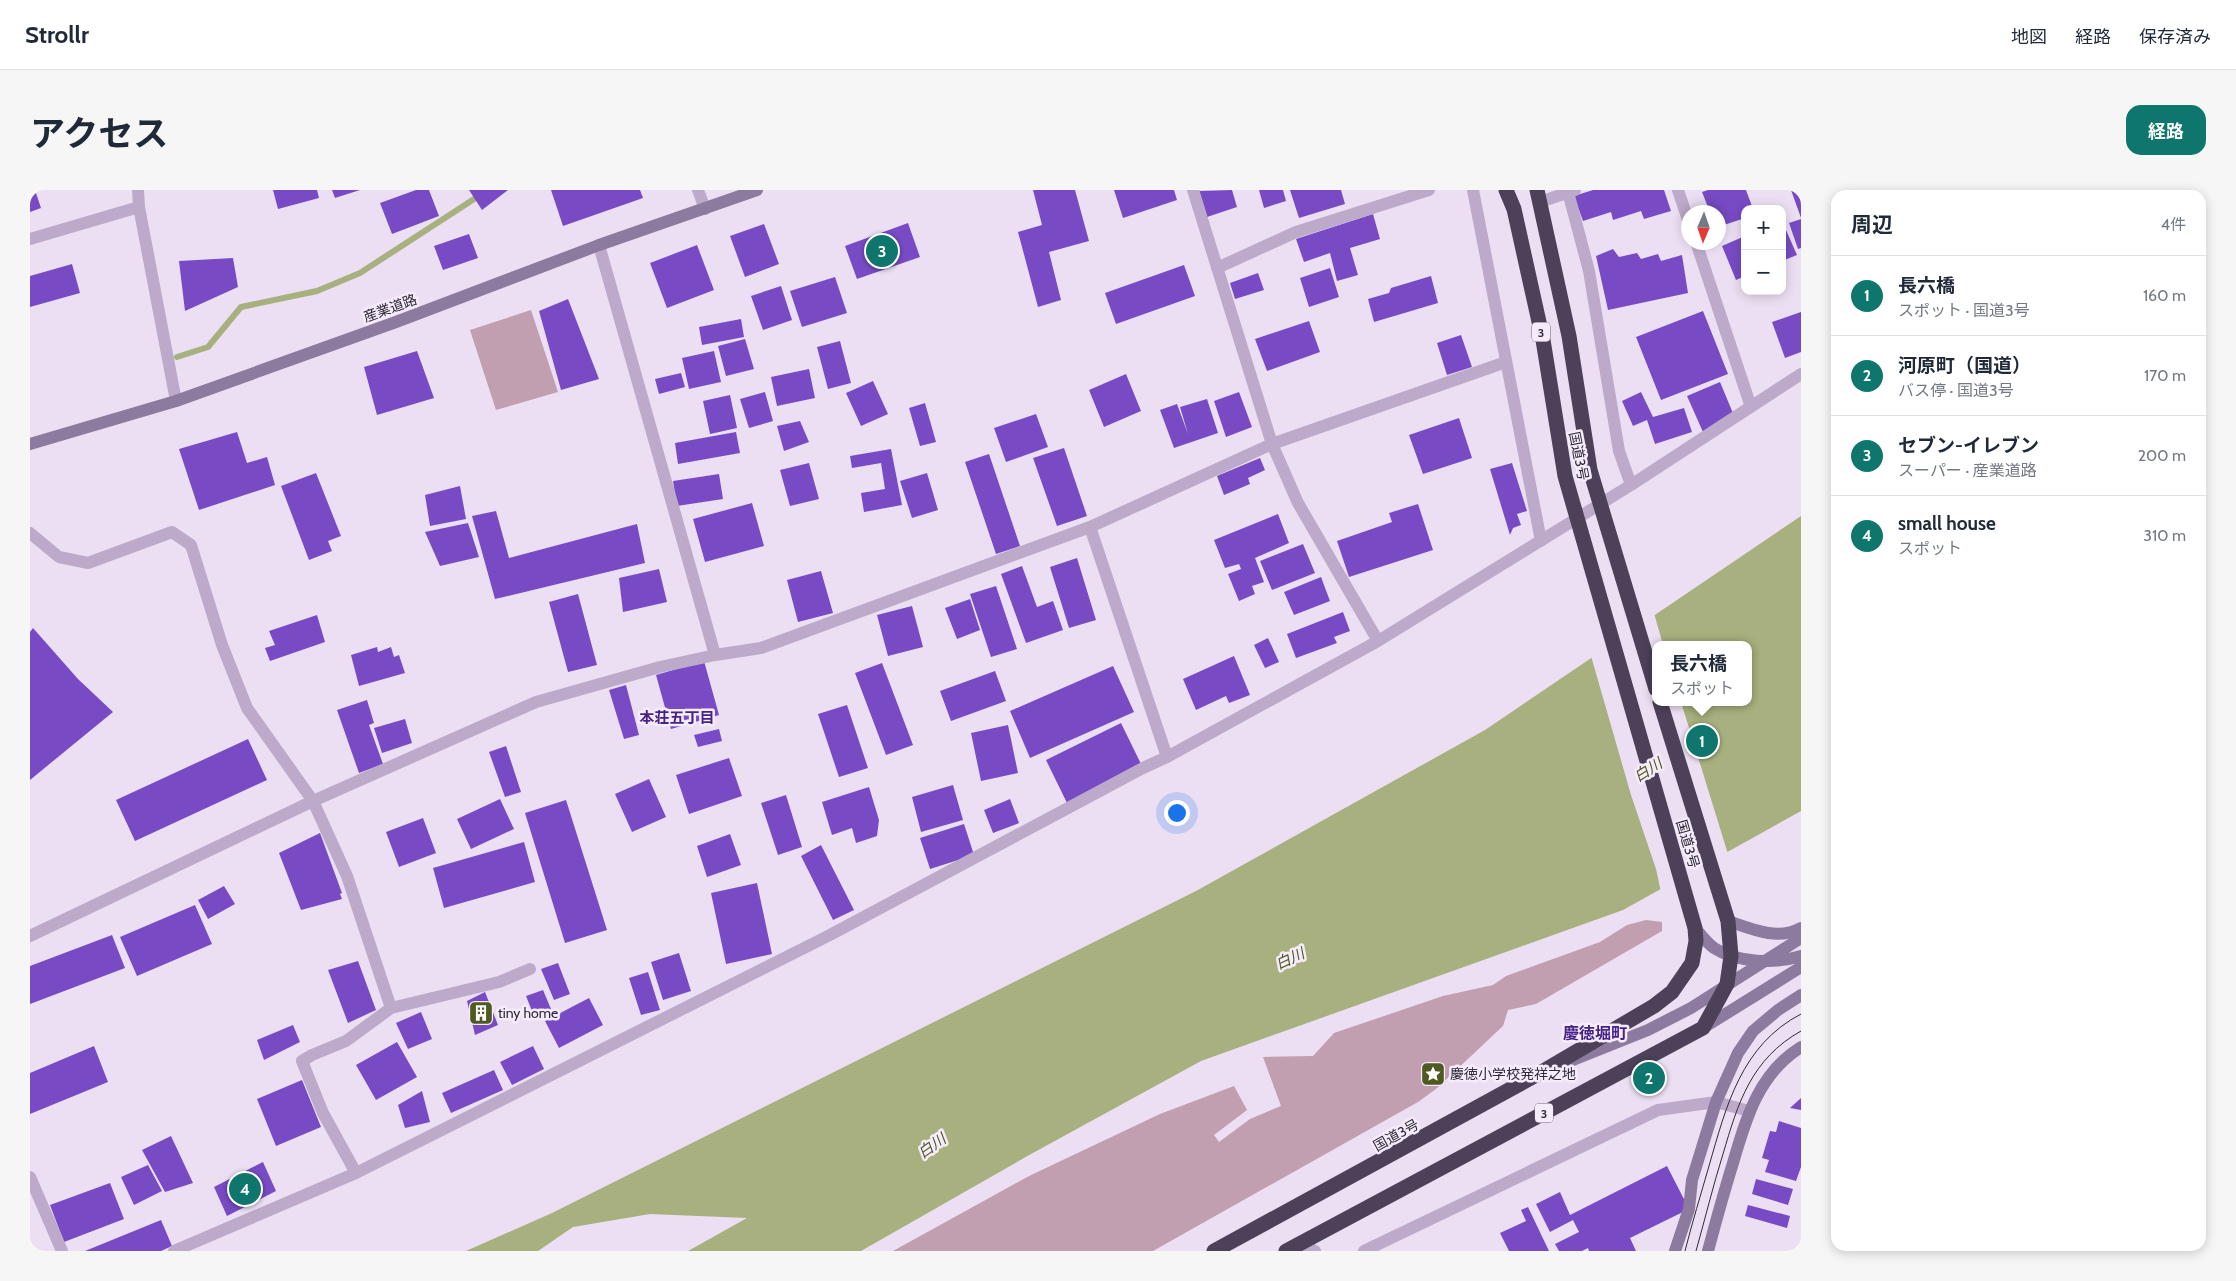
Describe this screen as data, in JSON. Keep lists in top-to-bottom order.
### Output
{
  "streets": {
    "highway": ["3", "国道3号"],
    "street": ["産業道路"]
  },
  "crossings": [
    ["3", "国道3号"]
  ],
  "districts": ["本荘五丁目", "慶徳堀町"],
  "water": ["白川"],
  "places": {
    "building": ["tiny home"],
    "place": ["慶徳小学校発祥之地"]
  },
  "north": "bottom",
  "page": {
    "header": "Strollr",
    "nav": ["地図", "経路", "保存済み"],
    "title": "アクセス",
    "buttons": "経路",
    "heading": ["周辺", "4件"],
    "map_buttons": ["+", "−"],
    "pins": [
      "3",
      "1",
      "2",
      "4"
    ],
    "list": [
      {
        "mark": "1",
        "name": "長六橋",
        "note": "スポット · 国道3号",
        "value": "160 m"
      },
      {
        "mark": "2",
        "name": "河原町（国道）",
        "note": "バス停 · 国道3号",
        "value": "170 m"
      },
      {
        "mark": "3",
        "name": "セブン-イレブン",
        "note": "スーパー · 産業道路",
        "value": "200 m"
      },
      {
        "mark": "4",
        "name": "small house",
        "note": "スポット",
        "value": "310 m"
      }
    ],
    "popup": ["長六橋", "スポット"]
  }
}
